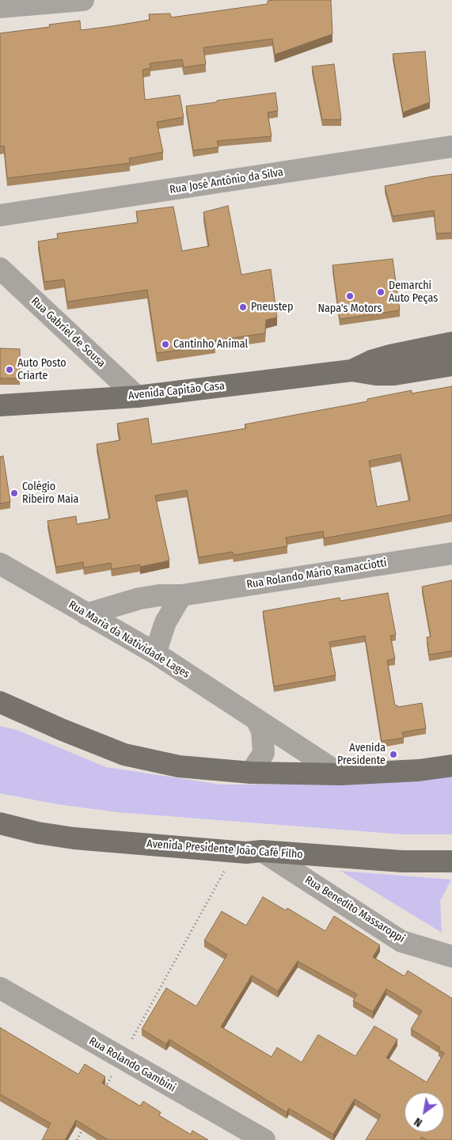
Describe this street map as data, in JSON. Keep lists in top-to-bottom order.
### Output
{
  "streets": {
    "main road": ["Avenida Capitão Casa", "Avenida Presidente João Café Filho"],
    "street": [
      "Rua José Antônio da Silva",
      "Rua Gabriel de Sousa",
      "Rua Rolando Mário Ramacciotti",
      "Rua Maria da Natividade Lages",
      "Rua Benedito Massaroppi",
      "Rua Rolando Gambini"
    ]
  },
  "crossings": [
    ["Rua Gabriel de Sousa", "Avenida Capitão Casa"],
    ["Rua Rolando Mário Ramacciotti", "Rua Maria da Natividade Lages"],
    ["Avenida Presidente João Café Filho", "Rua Benedito Massaroppi"]
  ],
  "places": [
    "Demarchi Auto Peças",
    "Napa's Motors",
    "Pneustep",
    "Cantinho Animal",
    "Auto Posto Criarte",
    "Colégio Ribeiro Maia",
    "Avenida Presidente"
  ],
  "north": "bottom left"
}
